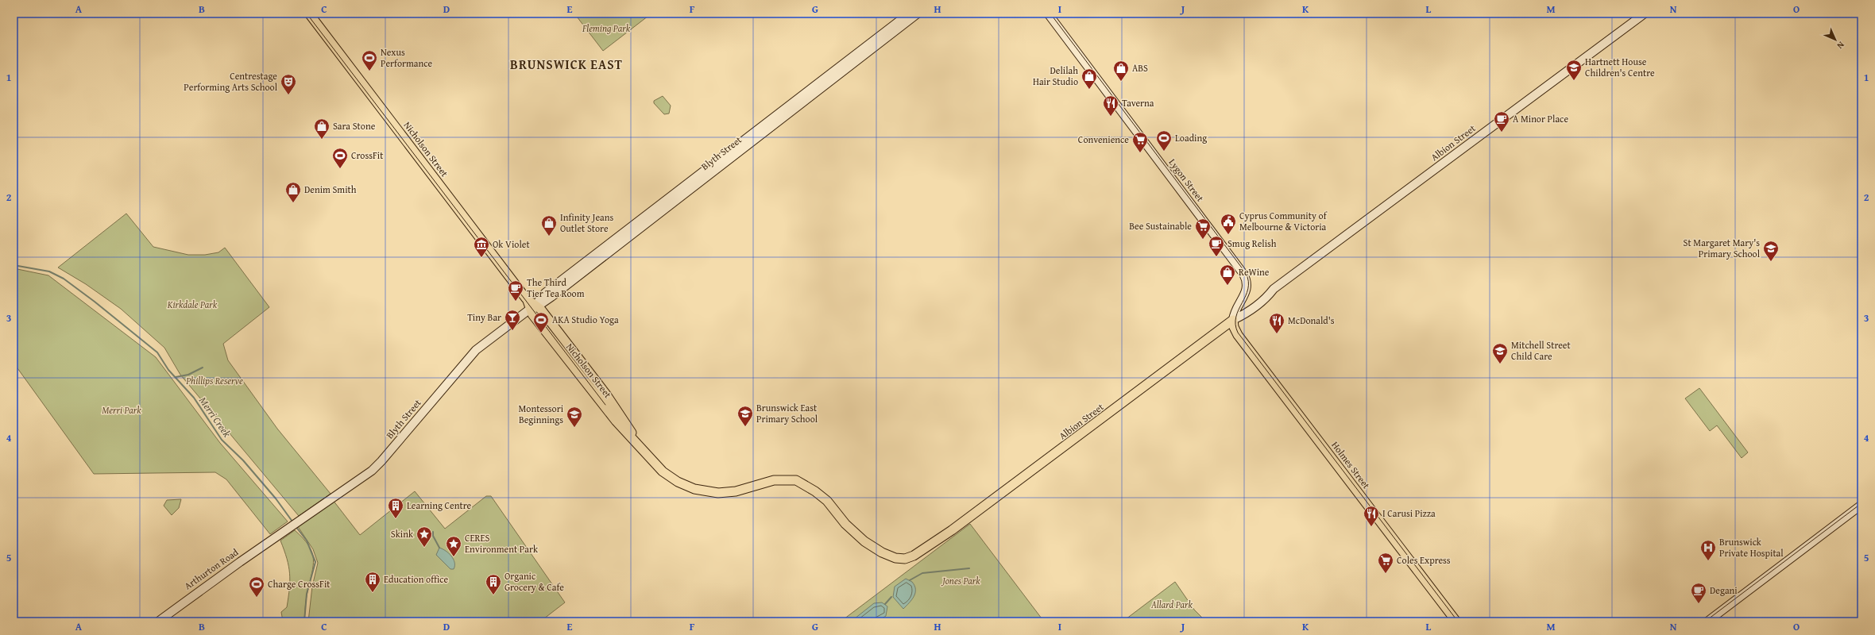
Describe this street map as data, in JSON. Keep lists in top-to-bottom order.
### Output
{
  "streets": {
    "main road": ["Albion Street", "Nicholson Street", "Holmes Street"],
    "street": ["Blyth Street", "Lygon Street", "Arthurton Road"]
  },
  "crossings": [
    ["Albion Street", "Nicholson Street"],
    ["Albion Street", "Lygon Street"],
    ["Albion Street", "Holmes Street"],
    ["Nicholson Street", "Blyth Street"],
    ["Blyth Street", "Arthurton Road"],
    ["Lygon Street", "Holmes Street"]
  ],
  "districts": ["BRUNSWICK EAST"],
  "water": ["Merri Creek"],
  "parks": [
    "Fleming Park",
    "Kirkdale Park",
    "Phillips Reserve",
    "Merri Park",
    "Jones Park",
    "Allard Park"
  ],
  "places": {
    "sports": [
      "Nexus Performance",
      "Loading",
      "CrossFit",
      "AKA Studio Yoga",
      "Charge CrossFit"
    ],
    "school or university": [
      "Hartnett House Children's Centre",
      "St Margaret Mary's Primary School",
      "Mitchell Street Child Care",
      "Brunswick East Primary School",
      "Montessori Beginnings"
    ],
    "shop": [
      "ABS",
      "Delilah Hair Studio",
      "Sara Stone",
      "Denim Smith",
      "Infinity Jeans Outlet Store",
      "ReWine"
    ],
    "theatre": ["Centrestage Performing Arts School"],
    "restaurant": ["Taverna", "McDonald's", "I Carusi Pizza"],
    "cafe": [
      "A Minor Place",
      "Smug Relish",
      "The Third Tier Tea Room",
      "Degani"
    ],
    "supermarket": ["Convenience", "Bee Sustainable", "Coles Express"],
    "public building": ["Cyprus Community of Melbourne & Victoria"],
    "museum": ["Ok Violet"],
    "bar": ["Tiny Bar"],
    "building": ["Learning Centre", "Education office", "Organic Grocery & Cafe"],
    "place": ["Skink", "CERES Environment Park"],
    "hospital": ["Brunswick Private Hospital"]
  },
  "north": "bottom right",
  "grid": {
    "columns": [
      "A",
      "B",
      "C",
      "D",
      "E",
      "F",
      "G",
      "H",
      "I",
      "J",
      "K",
      "L",
      "M",
      "N",
      "O"
    ],
    "rows": [
      "1",
      "2",
      "3",
      "4",
      "5"
    ]
  }
}
